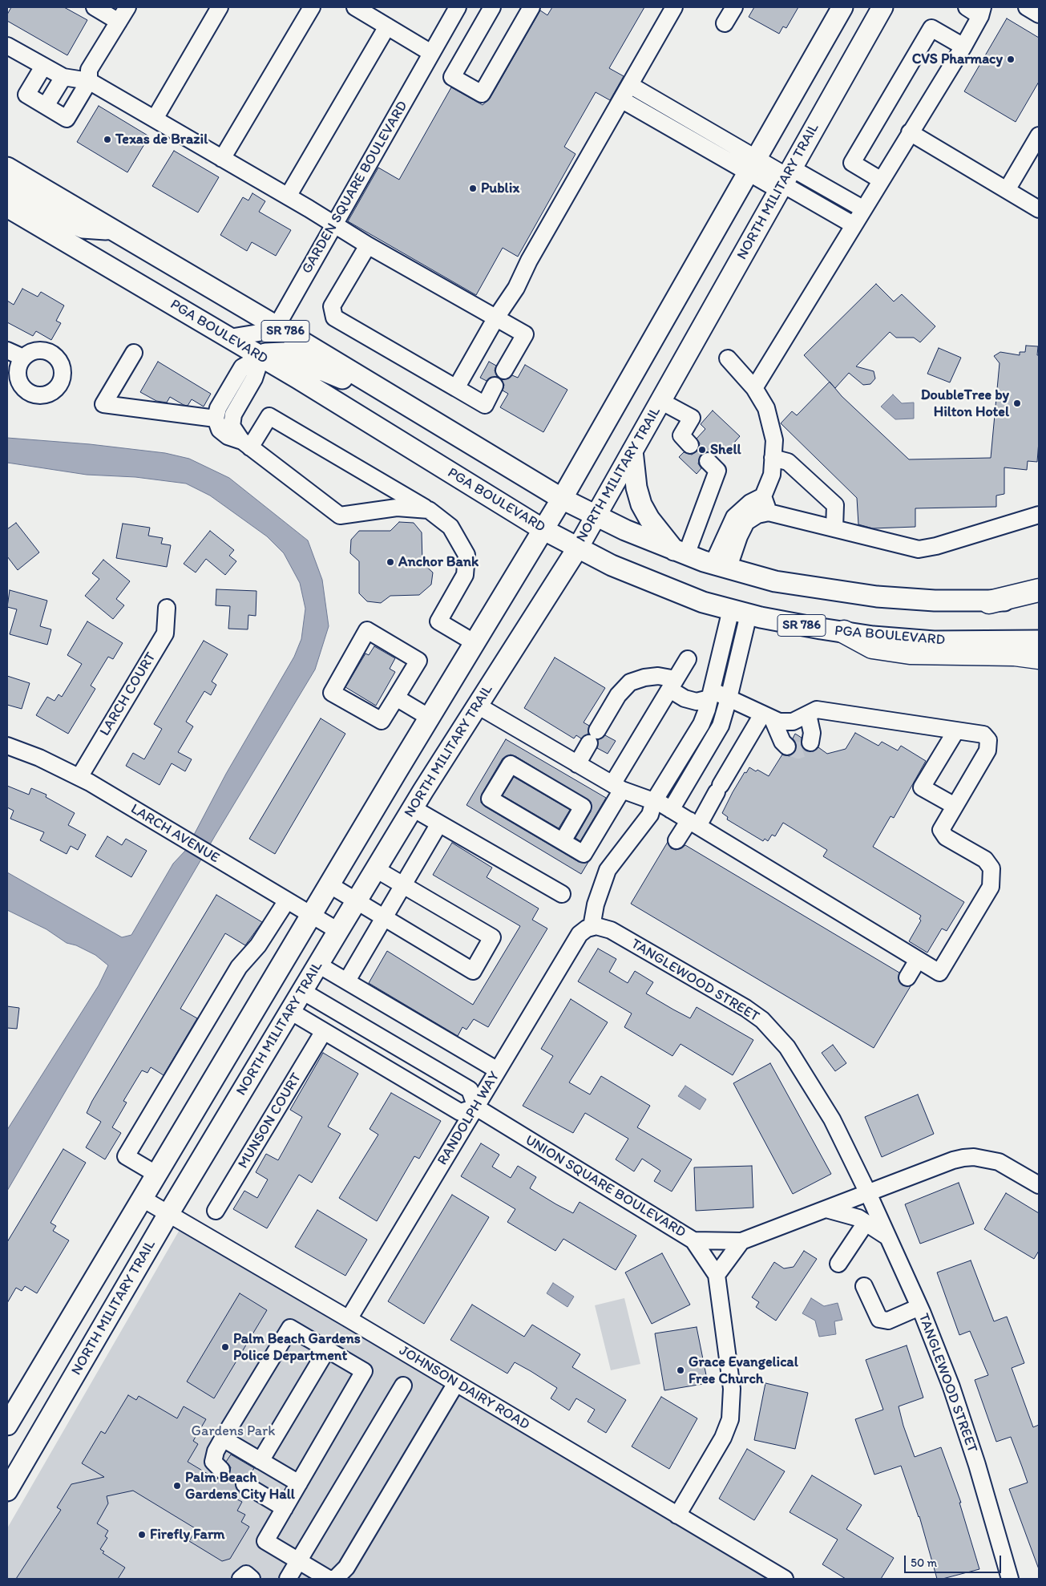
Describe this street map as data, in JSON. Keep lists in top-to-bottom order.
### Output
{
  "streets": {
    "main road": ["NORTH MILITARY TRAIL", "SR 786", "PGA BOULEVARD"],
    "street": [
      "GARDEN SQUARE BOULEVARD",
      "LARCH COURT",
      "LARCH AVENUE",
      "TANGLEWOOD STREET",
      "RANDOLPH WAY",
      "MUNSON COURT",
      "UNION SQUARE BOULEVARD",
      "JOHNSON DAIRY ROAD"
    ]
  },
  "crossings": [
    ["GARDEN SQUARE BOULEVARD", "SR 786"],
    ["NORTH MILITARY TRAIL", "SR 786"],
    ["NORTH MILITARY TRAIL", "PGA BOULEVARD"],
    ["NORTH MILITARY TRAIL", "LARCH AVENUE"],
    ["NORTH MILITARY TRAIL", "JOHNSON DAIRY ROAD"],
    ["LARCH COURT", "LARCH AVENUE"],
    ["TANGLEWOOD STREET", "RANDOLPH WAY"],
    ["TANGLEWOOD STREET", "UNION SQUARE BOULEVARD"],
    ["RANDOLPH WAY", "UNION SQUARE BOULEVARD"],
    ["RANDOLPH WAY", "JOHNSON DAIRY ROAD"]
  ],
  "parks": ["Gardens Park"],
  "places": [
    "CVS Pharmacy",
    "Texas de Brazil",
    "Publix",
    "DoubleTree by Hilton Hotel",
    "Shell",
    "Anchor Bank",
    "Palm Beach Gardens Police Department",
    "Grace Evangelical Free Church",
    "Palm Beach Gardens City Hall",
    "Firefly Farm"
  ],
  "scale_bar": "50 m"
}
